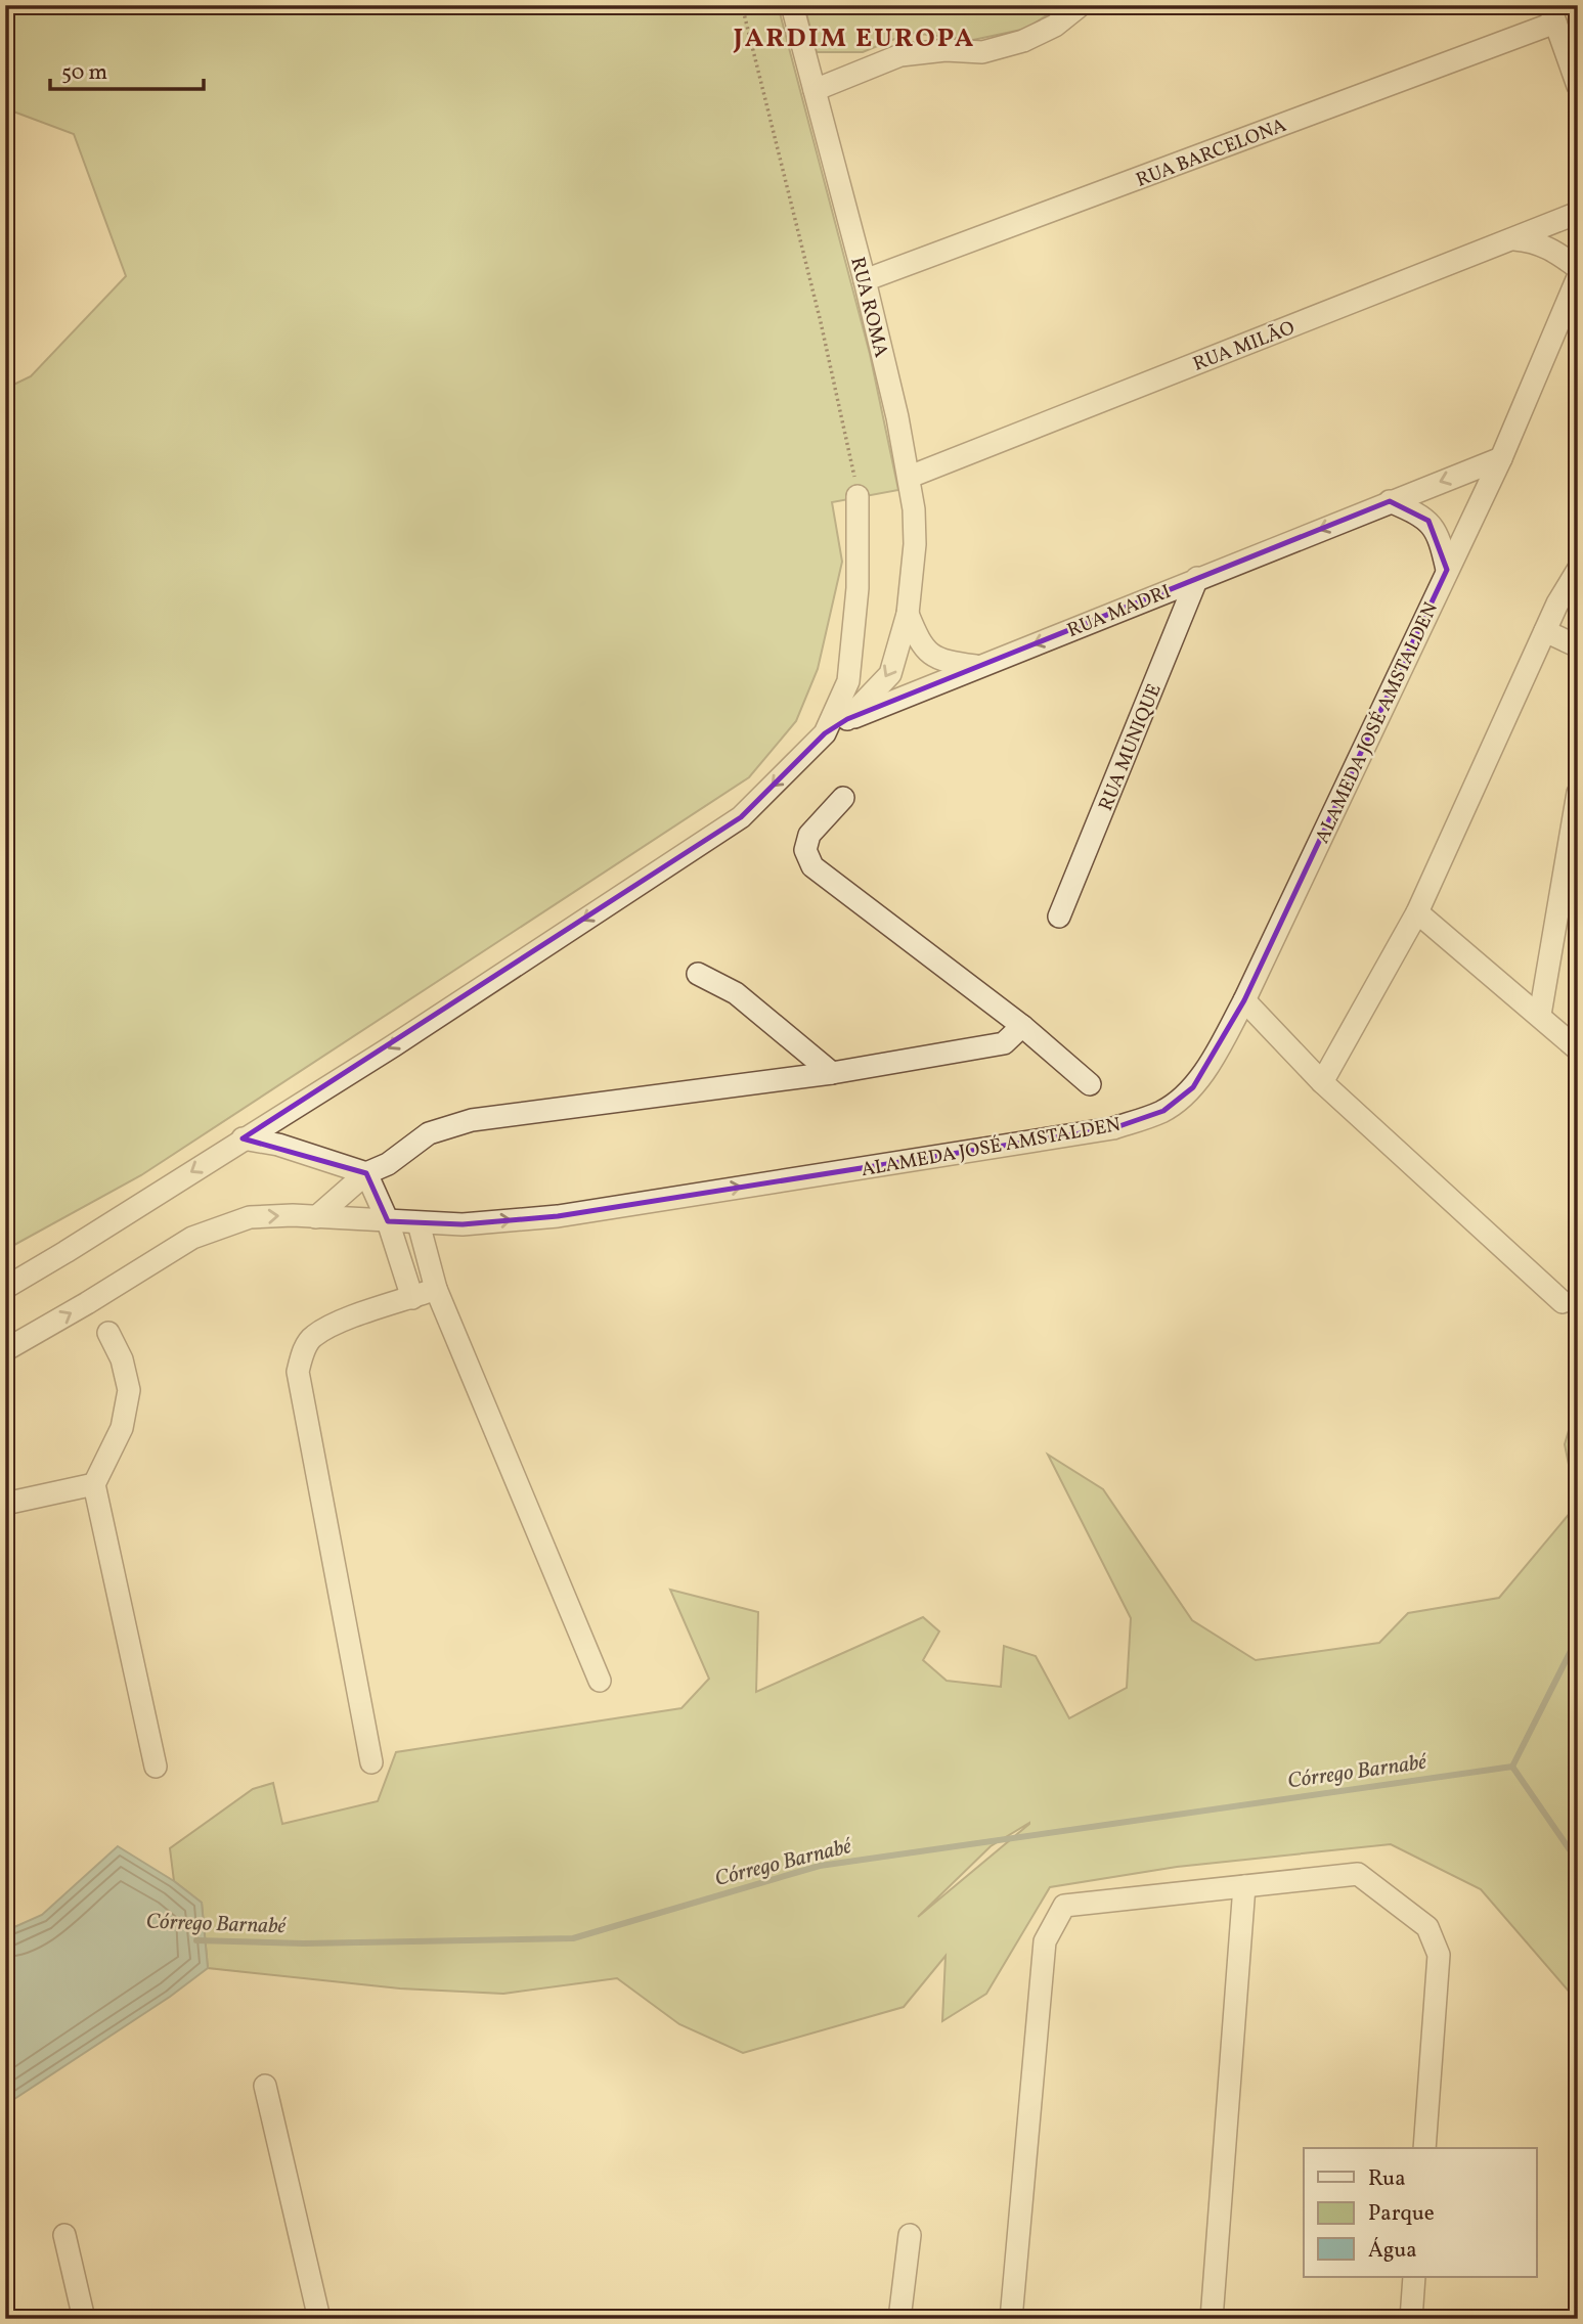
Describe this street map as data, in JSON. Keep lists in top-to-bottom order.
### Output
{
  "streets": {
    "street": [
      "RUA BARCELONA",
      "RUA ROMA",
      "RUA MILÃO",
      "RUA MADRI",
      "ALAMEDA JOSÉ AMSTALDEN",
      "RUA MUNIQUE"
    ]
  },
  "crossings": [
    ["RUA BARCELONA", "RUA ROMA"],
    ["RUA ROMA", "RUA MILÃO"],
    ["RUA ROMA", "RUA MADRI"],
    ["RUA MADRI", "ALAMEDA JOSÉ AMSTALDEN"],
    ["RUA MADRI", "RUA MUNIQUE"]
  ],
  "one_way": ["RUA MADRI"],
  "districts": ["JARDIM EUROPA"],
  "water": ["Córrego Barnabé"],
  "legend": ["Rua", "Parque", "Água"],
  "scale_bar": "50 m"
}
